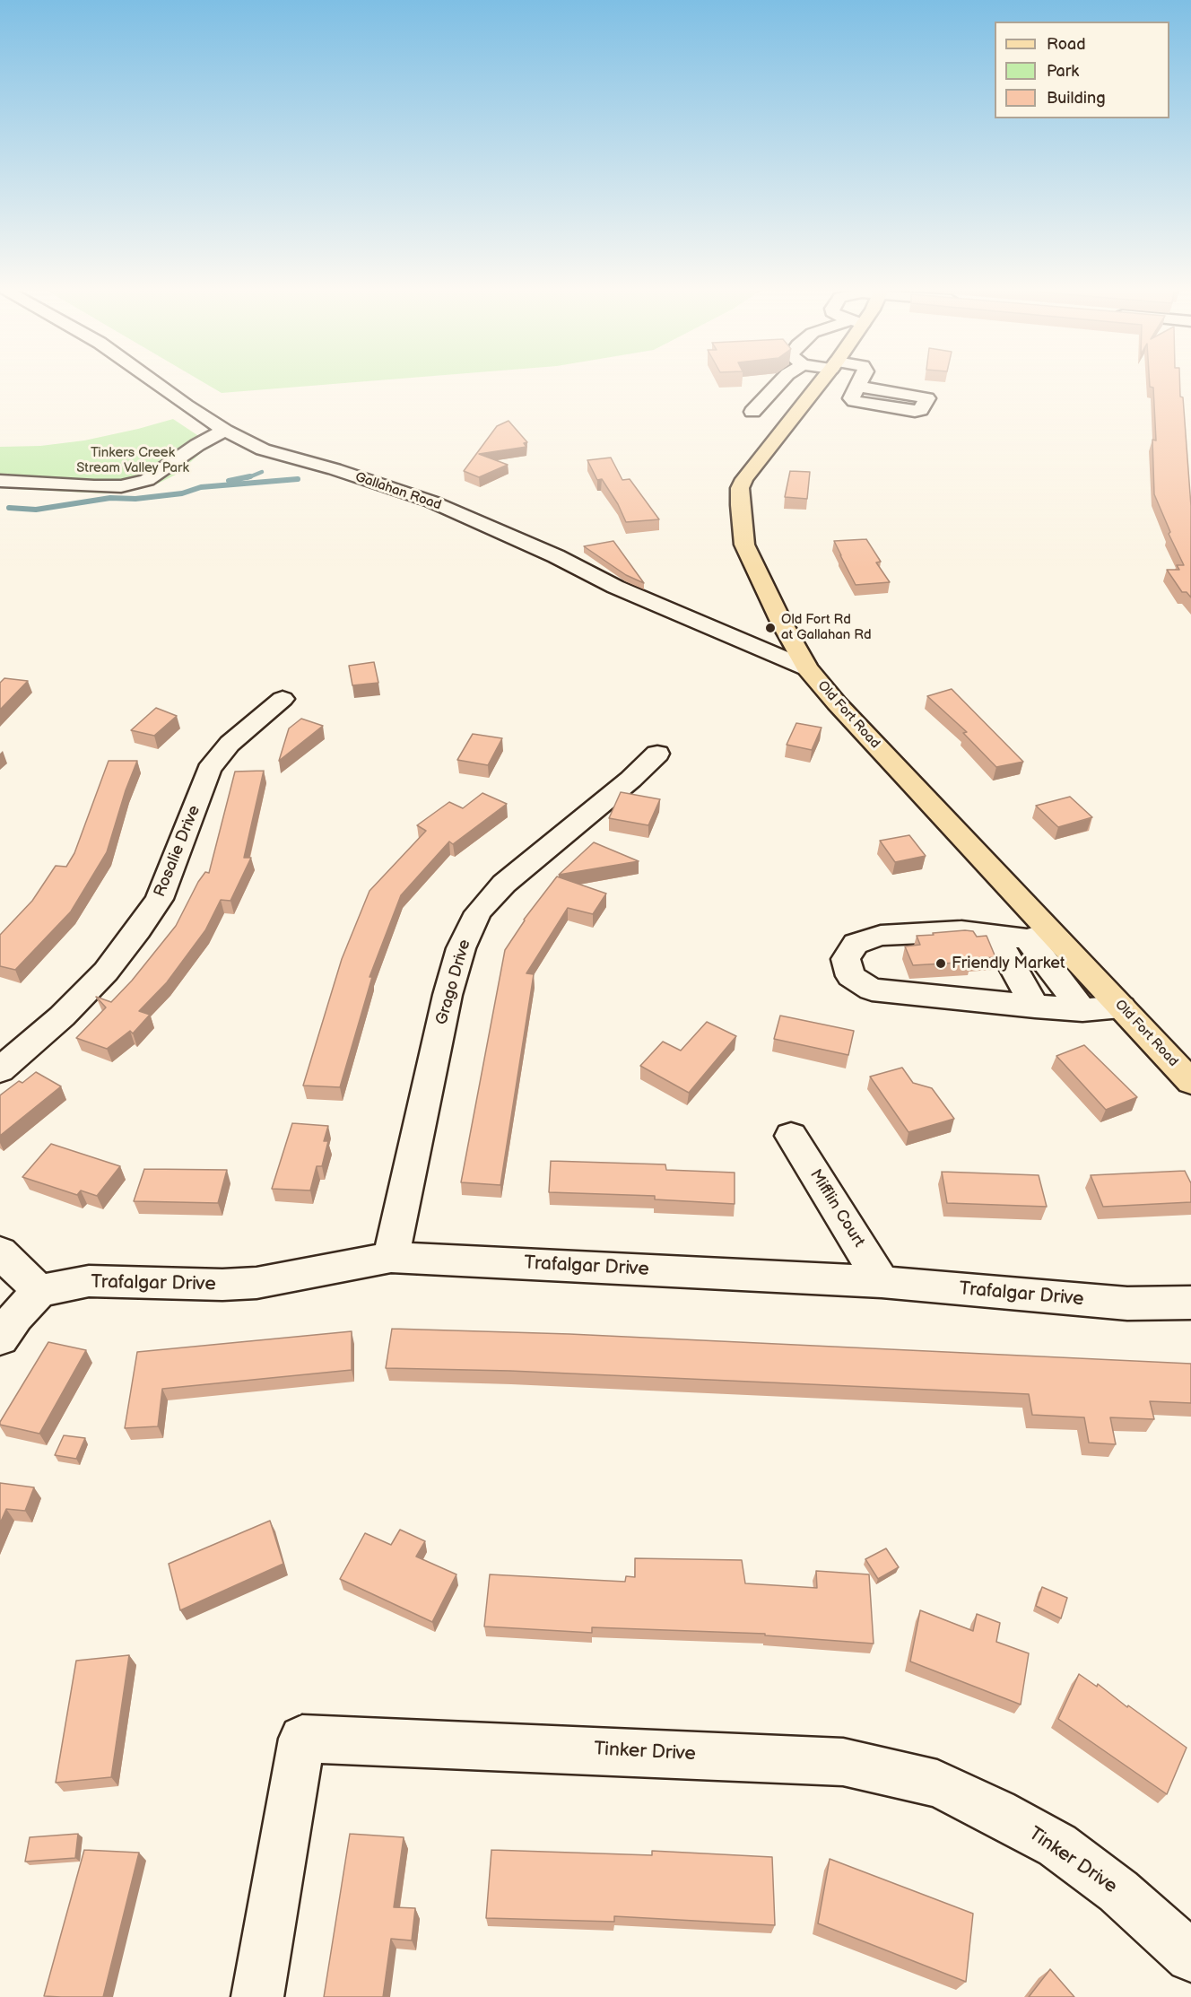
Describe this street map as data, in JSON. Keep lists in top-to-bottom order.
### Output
{
  "streets": {
    "main road": ["Old Fort Road"],
    "street": [
      "Gallahan Road",
      "Rosalie Drive",
      "Grago Drive",
      "Mifflin Court",
      "Trafalgar Drive",
      "Tinker Drive"
    ]
  },
  "crossings": [
    ["Gallahan Road", "Old Fort Road"],
    ["Grago Drive", "Trafalgar Drive"],
    ["Mifflin Court", "Trafalgar Drive"]
  ],
  "parks": ["Tinkers Creek Stream Valley Park"],
  "places": ["Old Fort Rd at Gallahan Rd", "Friendly Market"],
  "legend": ["Road", "Park", "Building"]
}
